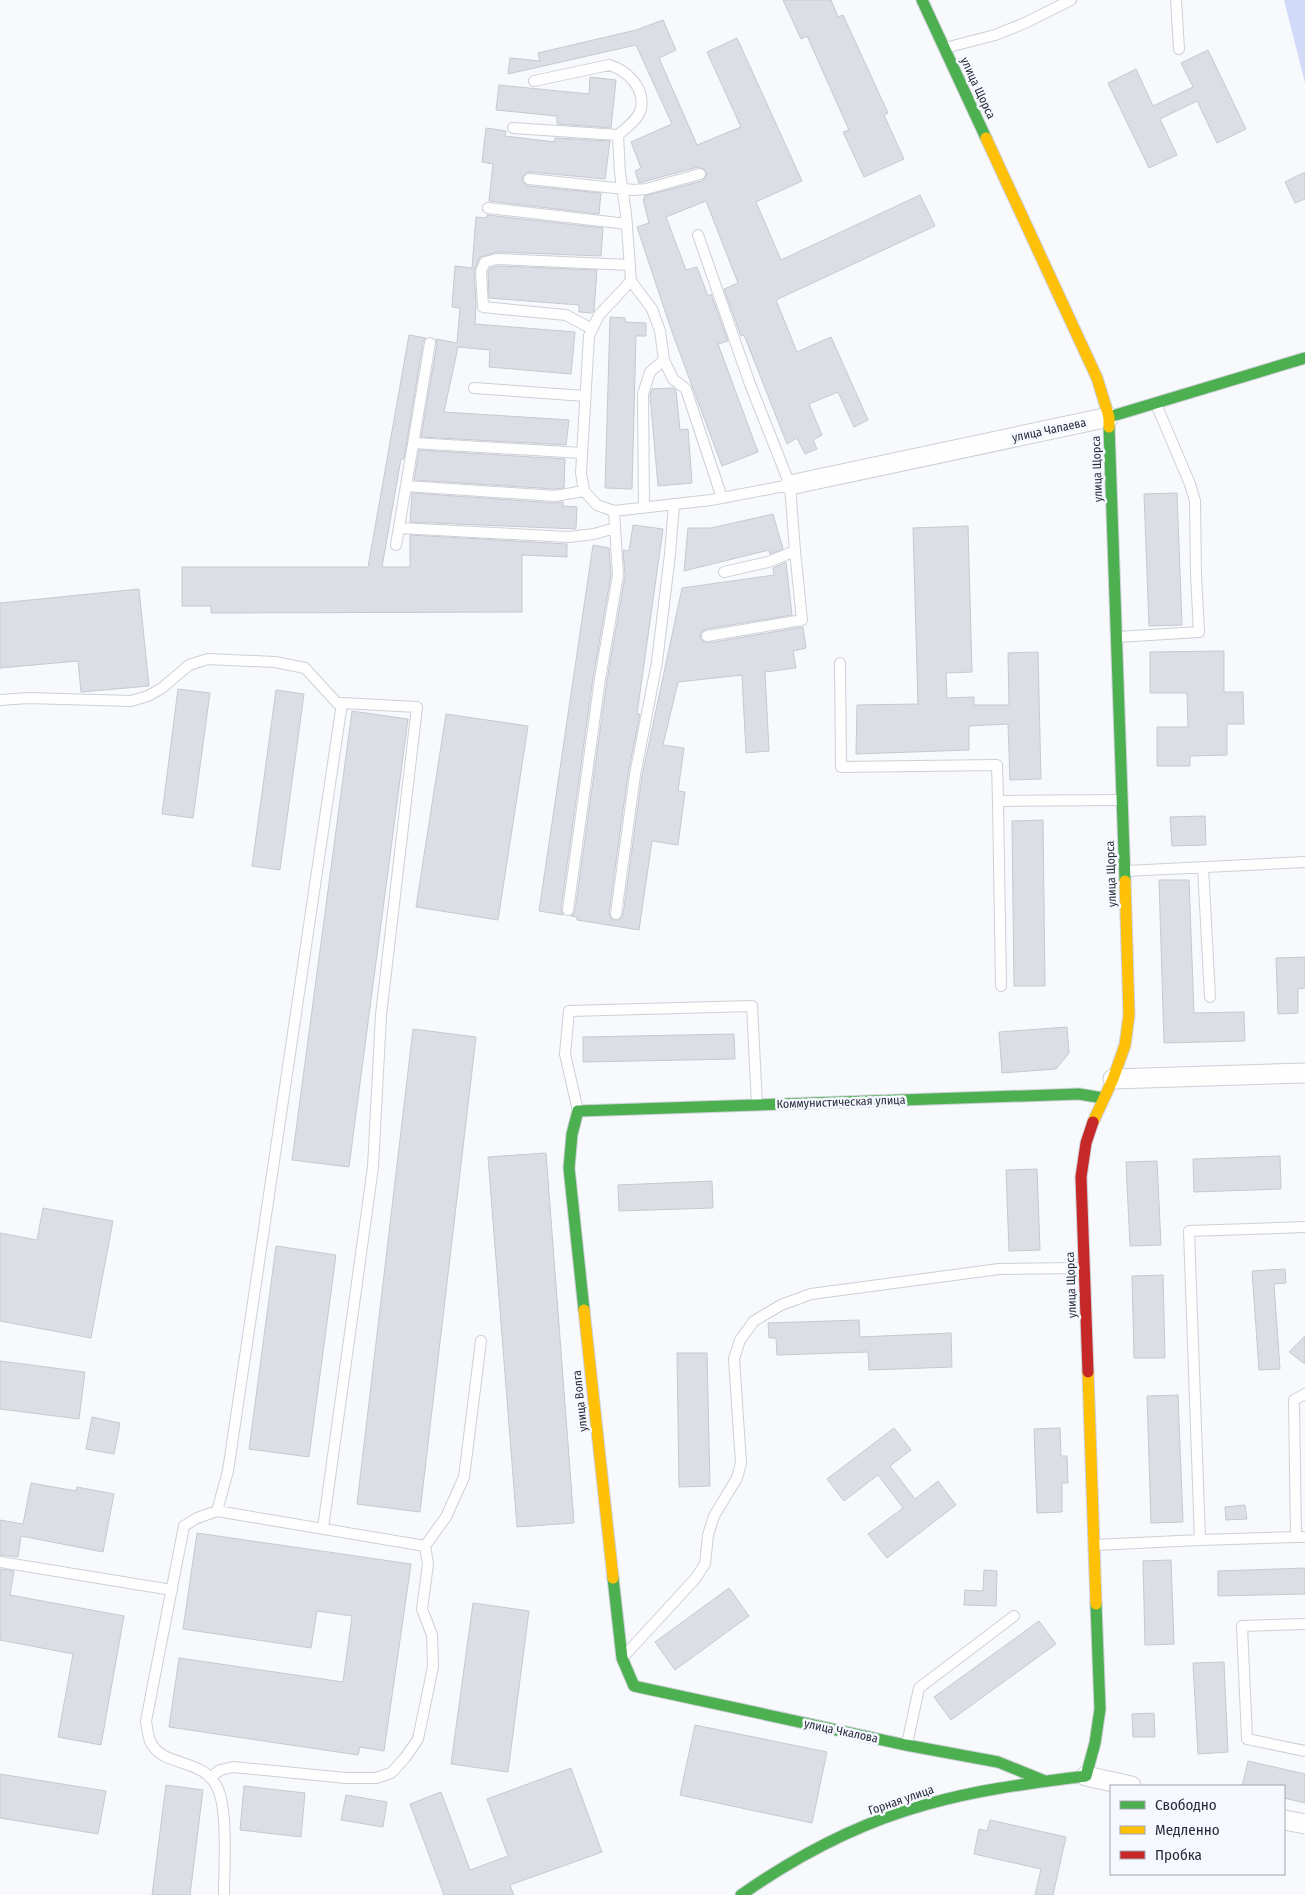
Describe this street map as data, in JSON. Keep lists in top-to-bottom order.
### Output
{
  "streets": {
    "main road": [
      "улица Щорса",
      "улица Чапаева",
      "Коммунистическая улица",
      "улица Волга",
      "улица Чкалова",
      "Горная улица"
    ]
  },
  "crossings": [
    ["улица Щорса", "улица Чапаева"],
    ["улица Щорса", "Коммунистическая улица"],
    ["улица Щорса", "Горная улица"],
    ["Коммунистическая улица", "улица Волга"],
    ["улица Волга", "улица Чкалова"],
    ["улица Чкалова", "Горная улица"]
  ],
  "legend": ["Свободно", "Медленно", "Пробка"]
}
